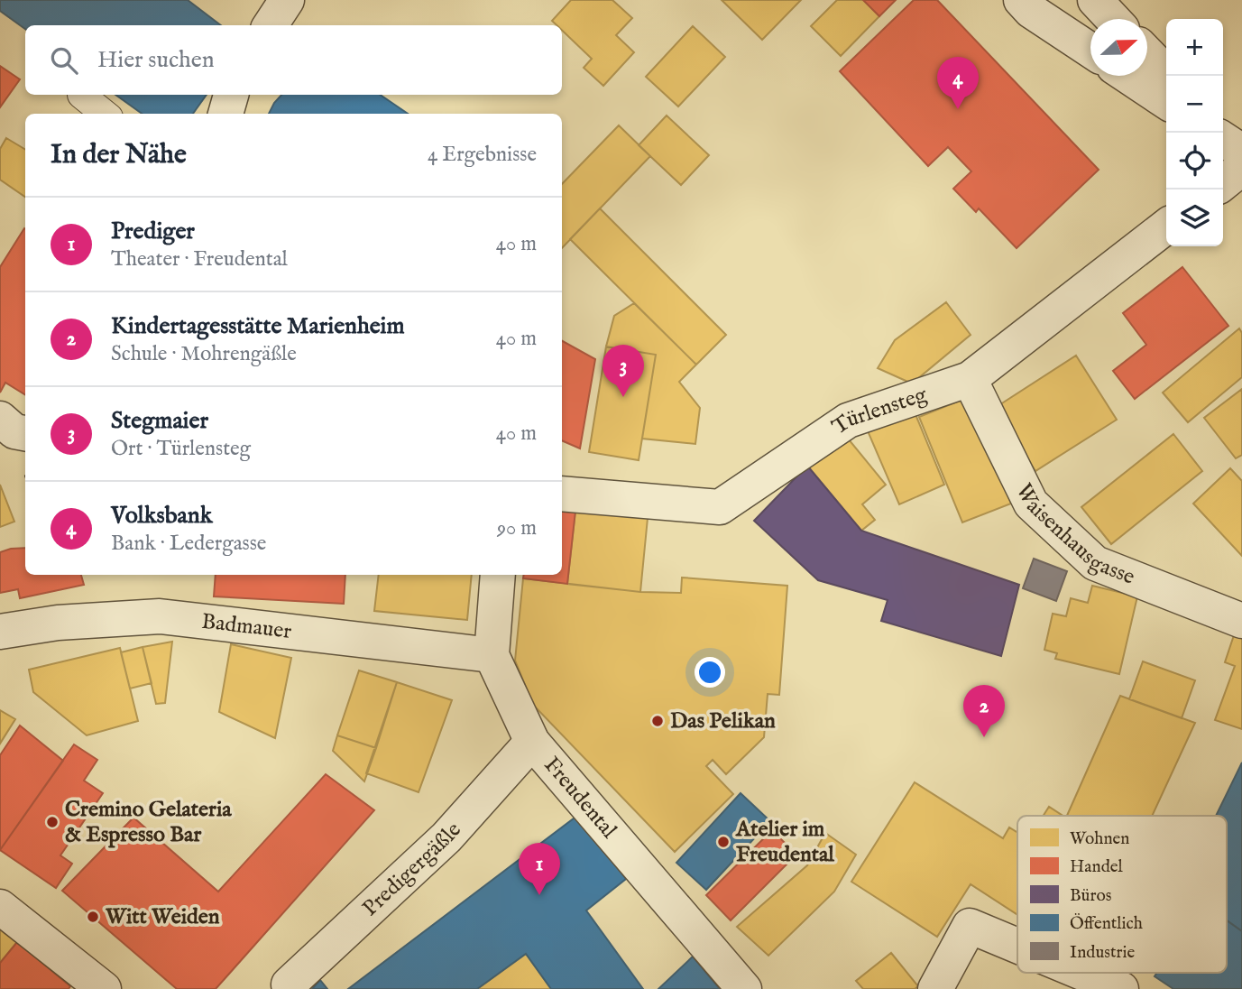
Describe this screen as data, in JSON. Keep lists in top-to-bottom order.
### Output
{
  "streets": {
    "street": [
      "Türlensteg",
      "Waisenhausgasse",
      "Badmauer",
      "Freudental",
      "Predigergäßle"
    ]
  },
  "crossings": [
    ["Türlensteg", "Waisenhausgasse"],
    ["Badmauer", "Freudental"],
    ["Freudental", "Predigergäßle"]
  ],
  "places": [
    "Das Pelikan",
    "Cremino Gelateria & Espresso Bar",
    "Atelier im Freudental",
    "Witt Weiden"
  ],
  "legend": [
    "Wohnen",
    "Handel",
    "Büros",
    "Öffentlich",
    "Industrie"
  ],
  "north": "right",
  "page": {
    "map_buttons": ["+", "−"],
    "search": "Hier suchen",
    "pins": [
      "4",
      "3",
      "2",
      "1"
    ],
    "heading": ["In der Nähe", "4 Ergebnisse"],
    "list": [
      {
        "mark": "1",
        "name": "Prediger",
        "note": "Theater · Freudental",
        "value": "40 m"
      },
      {
        "mark": "2",
        "name": "Kindertagesstätte Marienheim",
        "note": "Schule · Mohrengäßle",
        "value": "40 m"
      },
      {
        "mark": "3",
        "name": "Stegmaier",
        "note": "Ort · Türlensteg",
        "value": "40 m"
      },
      {
        "mark": "4",
        "name": "Volksbank",
        "note": "Bank · Ledergasse",
        "value": "90 m"
      }
    ]
  }
}
